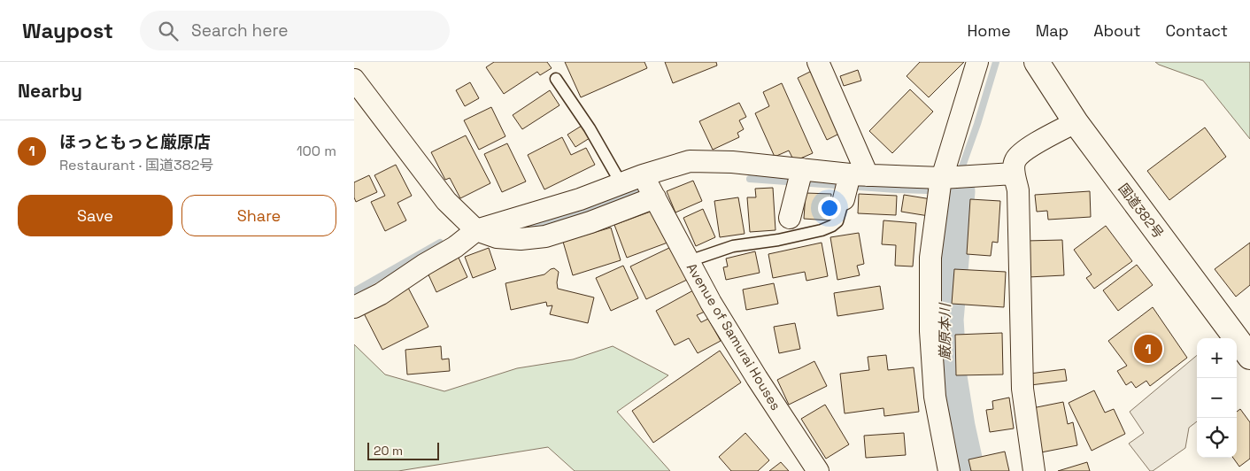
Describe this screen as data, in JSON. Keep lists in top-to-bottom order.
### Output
{
  "streets": {
    "highway": ["国道382号"],
    "street": ["Avenue of Samurai Houses"]
  },
  "water": ["厳原本川"],
  "scale_bar": "20 m",
  "page": {
    "header": "Waypost",
    "search": "Search here",
    "nav": [
      "Home",
      "Map",
      "About",
      "Contact"
    ],
    "heading": "Nearby",
    "list": [
      {
        "mark": "1",
        "name": "ほっともっと厳原店",
        "note": "Restaurant · 国道382号",
        "value": "100 m"
      }
    ],
    "buttons": ["Save", "Share"],
    "pins": "1",
    "map_buttons": ["+", "−"],
    "scale": "20 m"
  }
}
